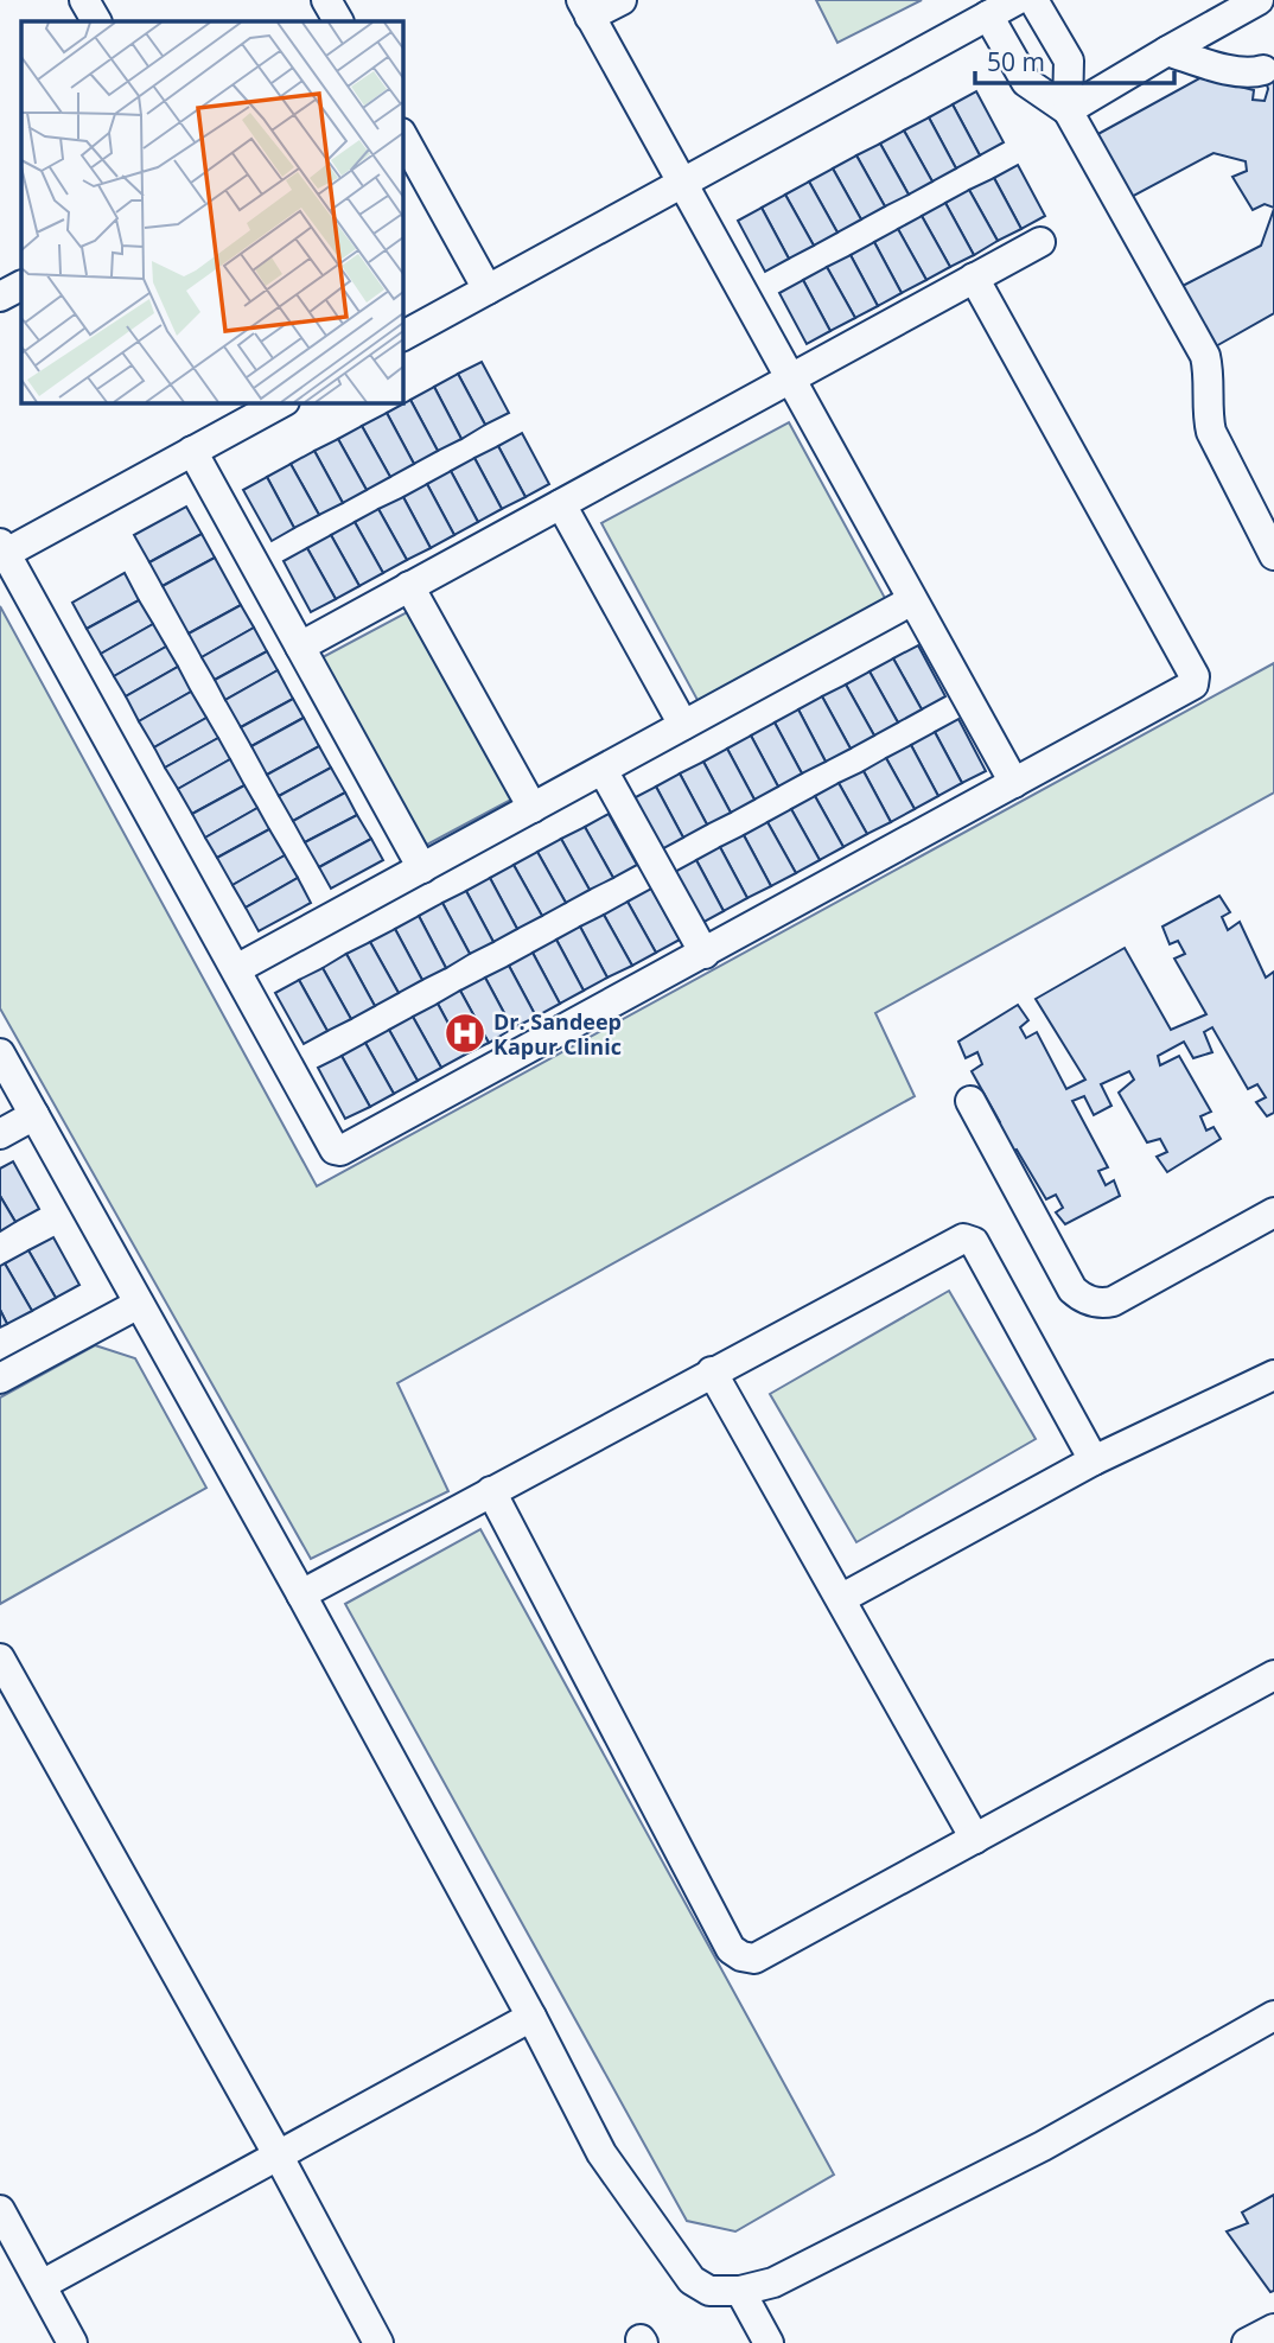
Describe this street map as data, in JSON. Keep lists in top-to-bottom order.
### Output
{
  "places": {
    "hospital": ["Dr. Sandeep Kapur Clinic"]
  },
  "scale_bar": "50 m"
}
